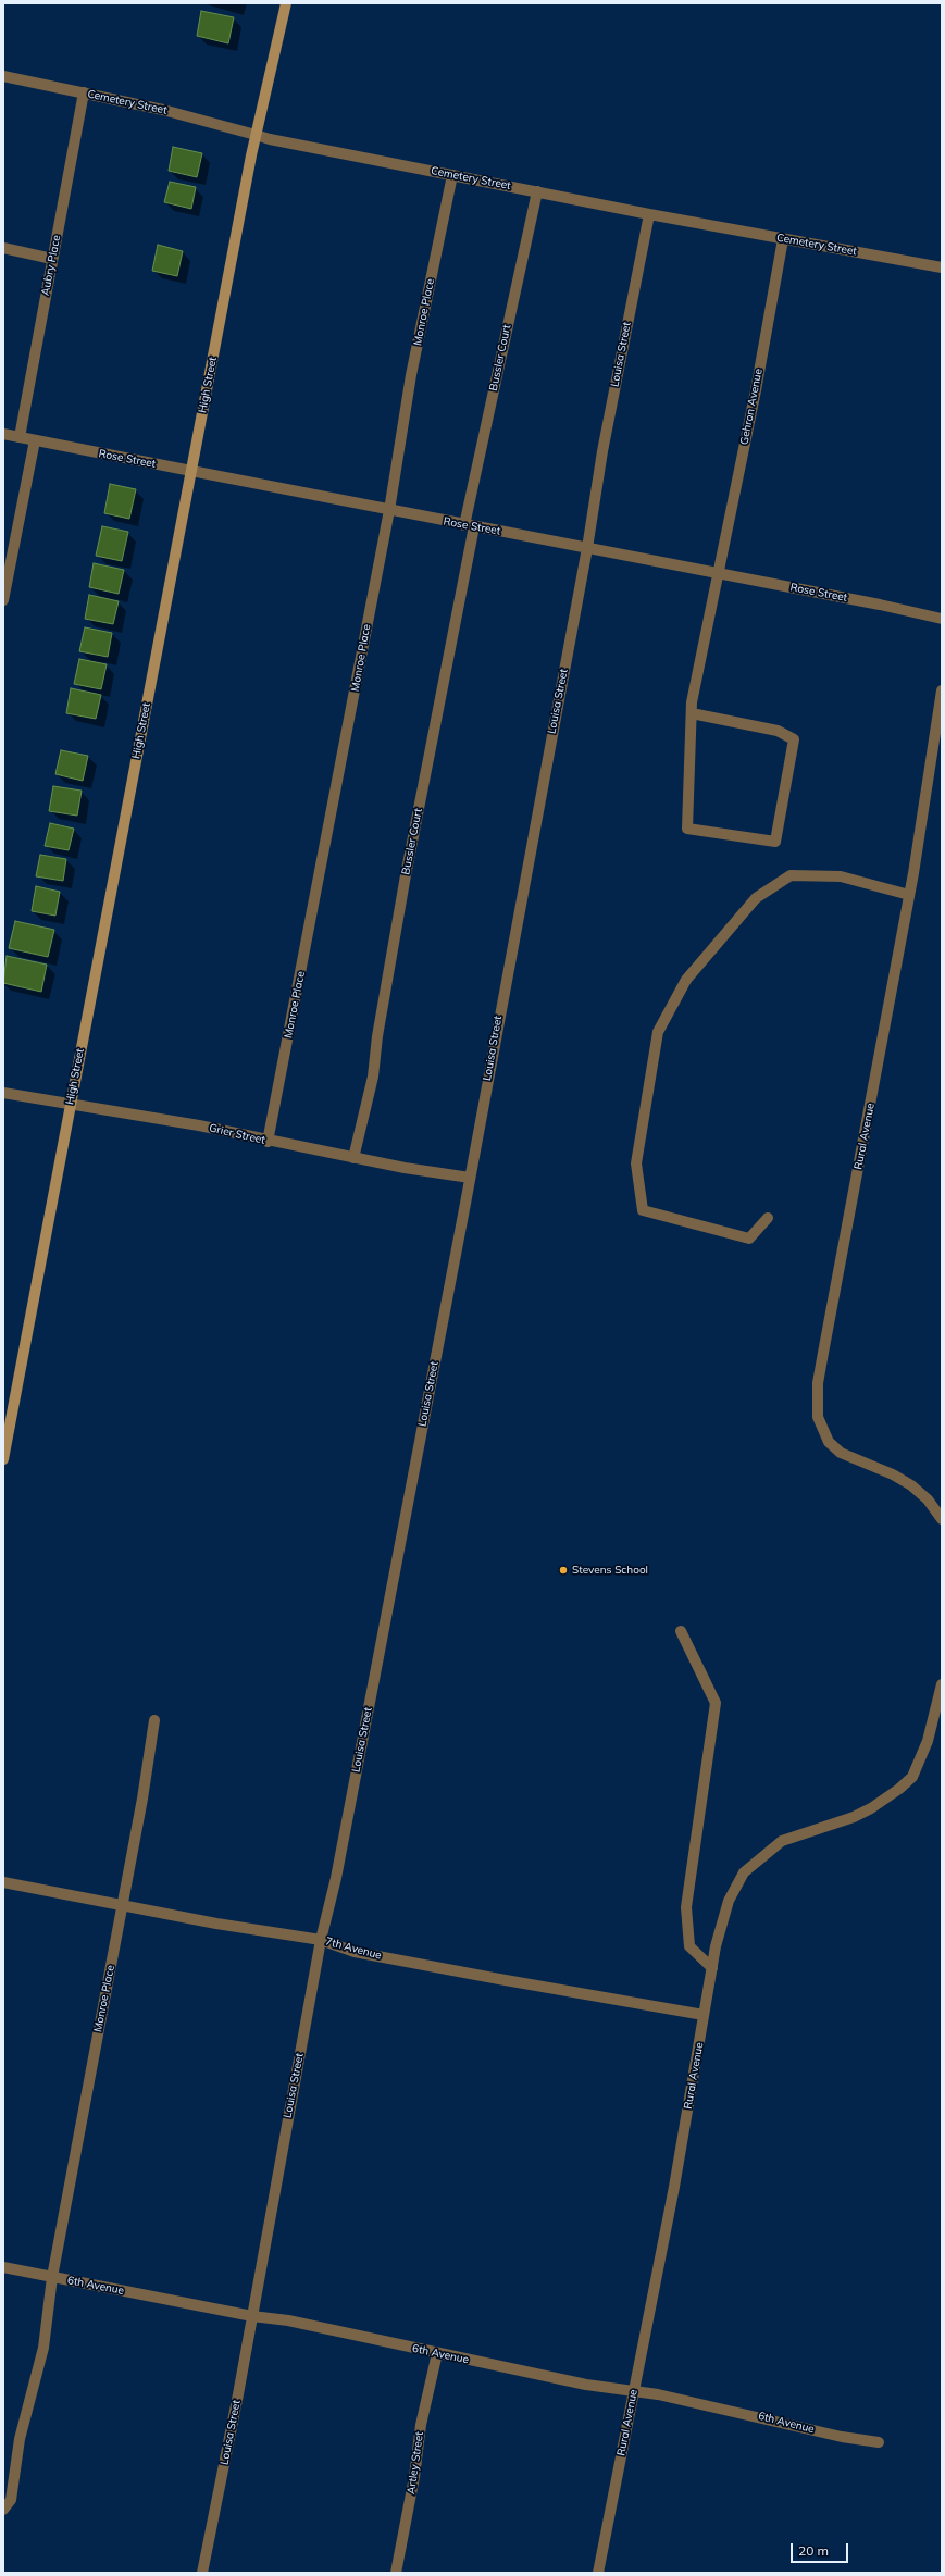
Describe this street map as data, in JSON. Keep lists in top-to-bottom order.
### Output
{
  "streets": {
    "main road": ["High Street"],
    "street": [
      "Cemetery Street",
      "Aubry Place",
      "Monroe Place",
      "Louisa Street",
      "Bussler Court",
      "Gehron Avenue",
      "Rose Street",
      "Grier Street",
      "Rural Avenue",
      "7th Avenue",
      "6th Avenue",
      "Artley Street"
    ]
  },
  "crossings": [
    ["Cemetery Street", "Aubry Place"],
    ["Cemetery Street", "Monroe Place"],
    ["Cemetery Street", "Louisa Street"],
    ["Cemetery Street", "Bussler Court"],
    ["Cemetery Street", "High Street"],
    ["Cemetery Street", "Gehron Avenue"],
    ["Aubry Place", "Rose Street"],
    ["Monroe Place", "Rose Street"],
    ["Monroe Place", "Grier Street"],
    ["Monroe Place", "7th Avenue"],
    ["Monroe Place", "6th Avenue"],
    ["Louisa Street", "Rose Street"],
    ["Louisa Street", "Grier Street"],
    ["Louisa Street", "7th Avenue"],
    ["Louisa Street", "6th Avenue"],
    ["Bussler Court", "Rose Street"],
    ["Bussler Court", "Grier Street"],
    ["High Street", "Rose Street"],
    ["High Street", "Grier Street"],
    ["Gehron Avenue", "Rose Street"],
    ["Rural Avenue", "7th Avenue"],
    ["Rural Avenue", "6th Avenue"],
    ["6th Avenue", "Artley Street"]
  ],
  "places": ["Stevens School"],
  "scale_bar": "20 m"
}
